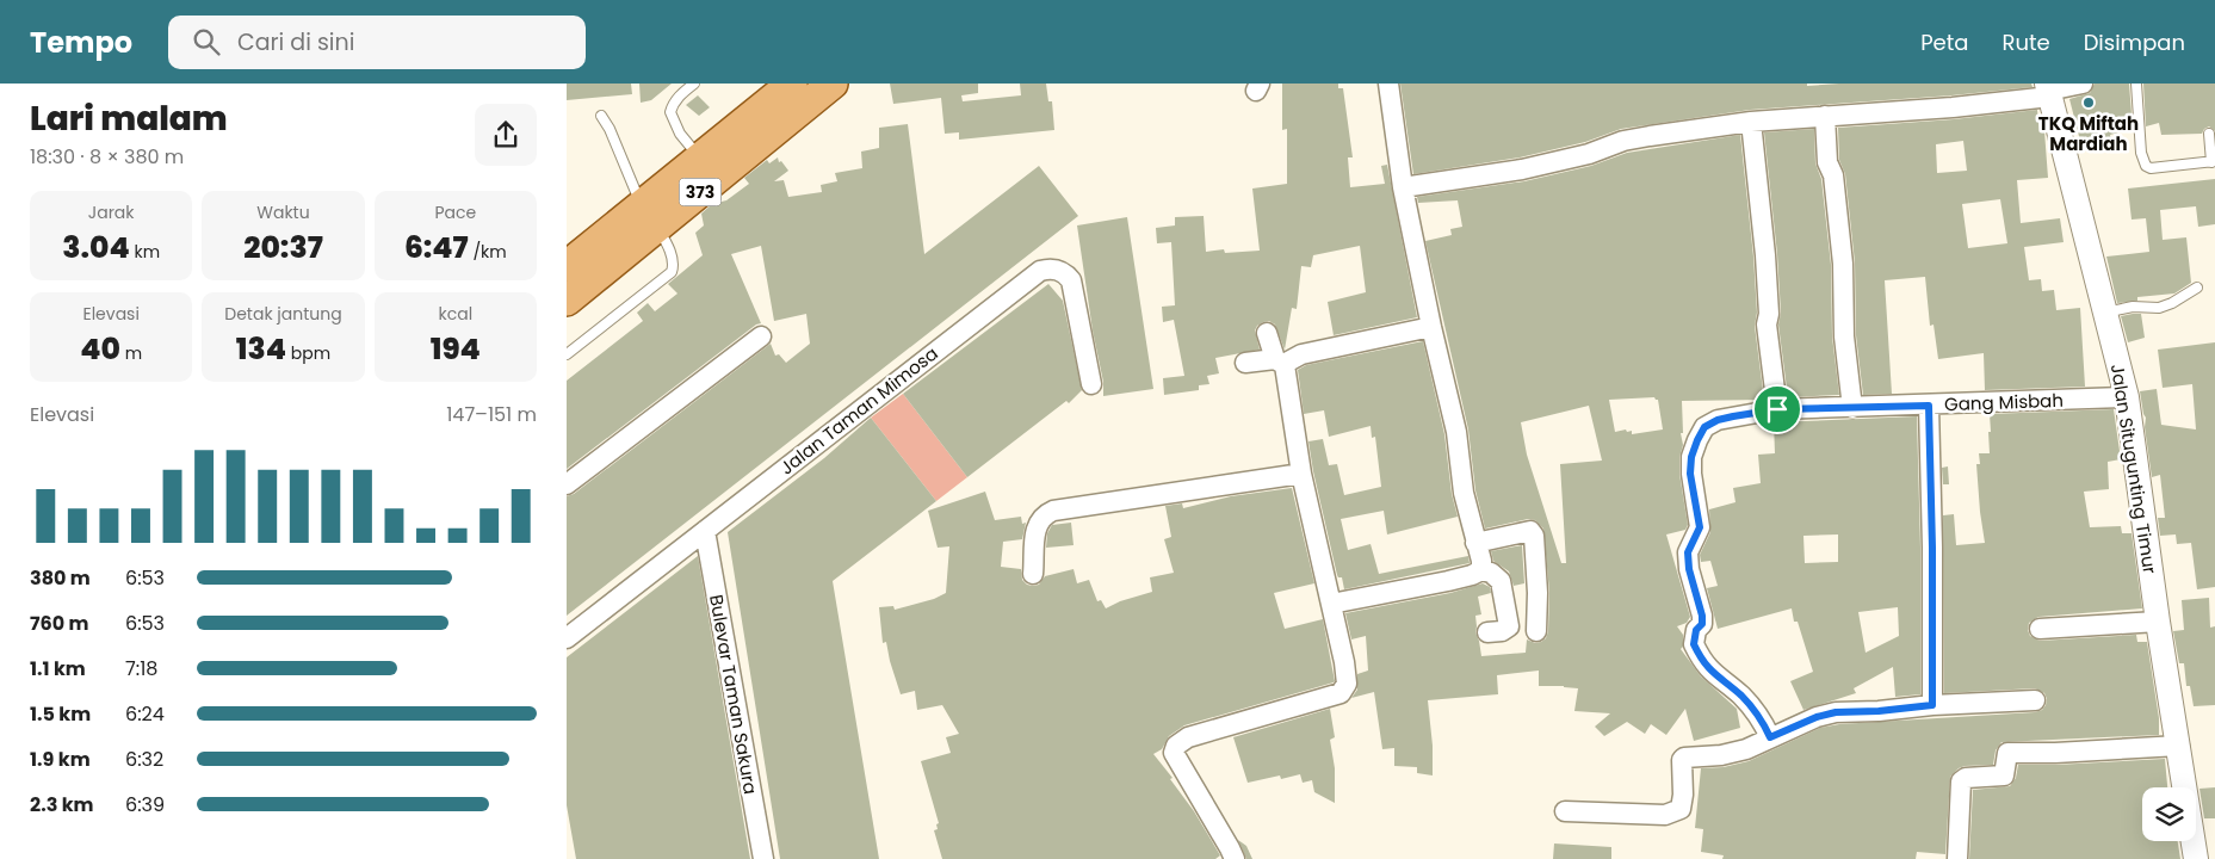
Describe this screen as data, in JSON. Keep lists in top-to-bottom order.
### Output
{
  "streets": {
    "main road": ["373"],
    "street": [
      "Gang Misbah",
      "Jalan Taman Mimosa",
      "Jalan Situgunting Timur",
      "Bulevar Taman Sakura"
    ]
  },
  "crossings": [
    ["Gang Misbah", "Jalan Situgunting Timur"],
    ["Jalan Taman Mimosa", "Bulevar Taman Sakura"]
  ],
  "places": ["TKQ Miftah Mardiah"],
  "page": {
    "header": "Tempo",
    "search": "Cari di sini",
    "nav": ["Peta", "Rute", "Disimpan"],
    "heading": ["Lari malam", "18:30 · 8 × 380 m"],
    "stats": [
      ["Jarak", "3.04 km"],
      ["Waktu", "20:37"],
      ["Pace", "6:47 /km"],
      ["Elevasi", "40 m"],
      ["Detak jantung", "134 bpm"],
      ["kcal", "194"]
    ],
    "chart": ["Elevasi", "147–151 m"],
    "list": [
      {
        "name": "380 m",
        "note": "6:53"
      },
      {
        "name": "760 m",
        "note": "6:53"
      },
      {
        "name": "1.1 km",
        "note": "7:18"
      },
      {
        "name": "1.5 km",
        "note": "6:24"
      },
      {
        "name": "1.9 km",
        "note": "6:32"
      },
      {
        "name": "2.3 km",
        "note": "6:39"
      }
    ]
  }
}
